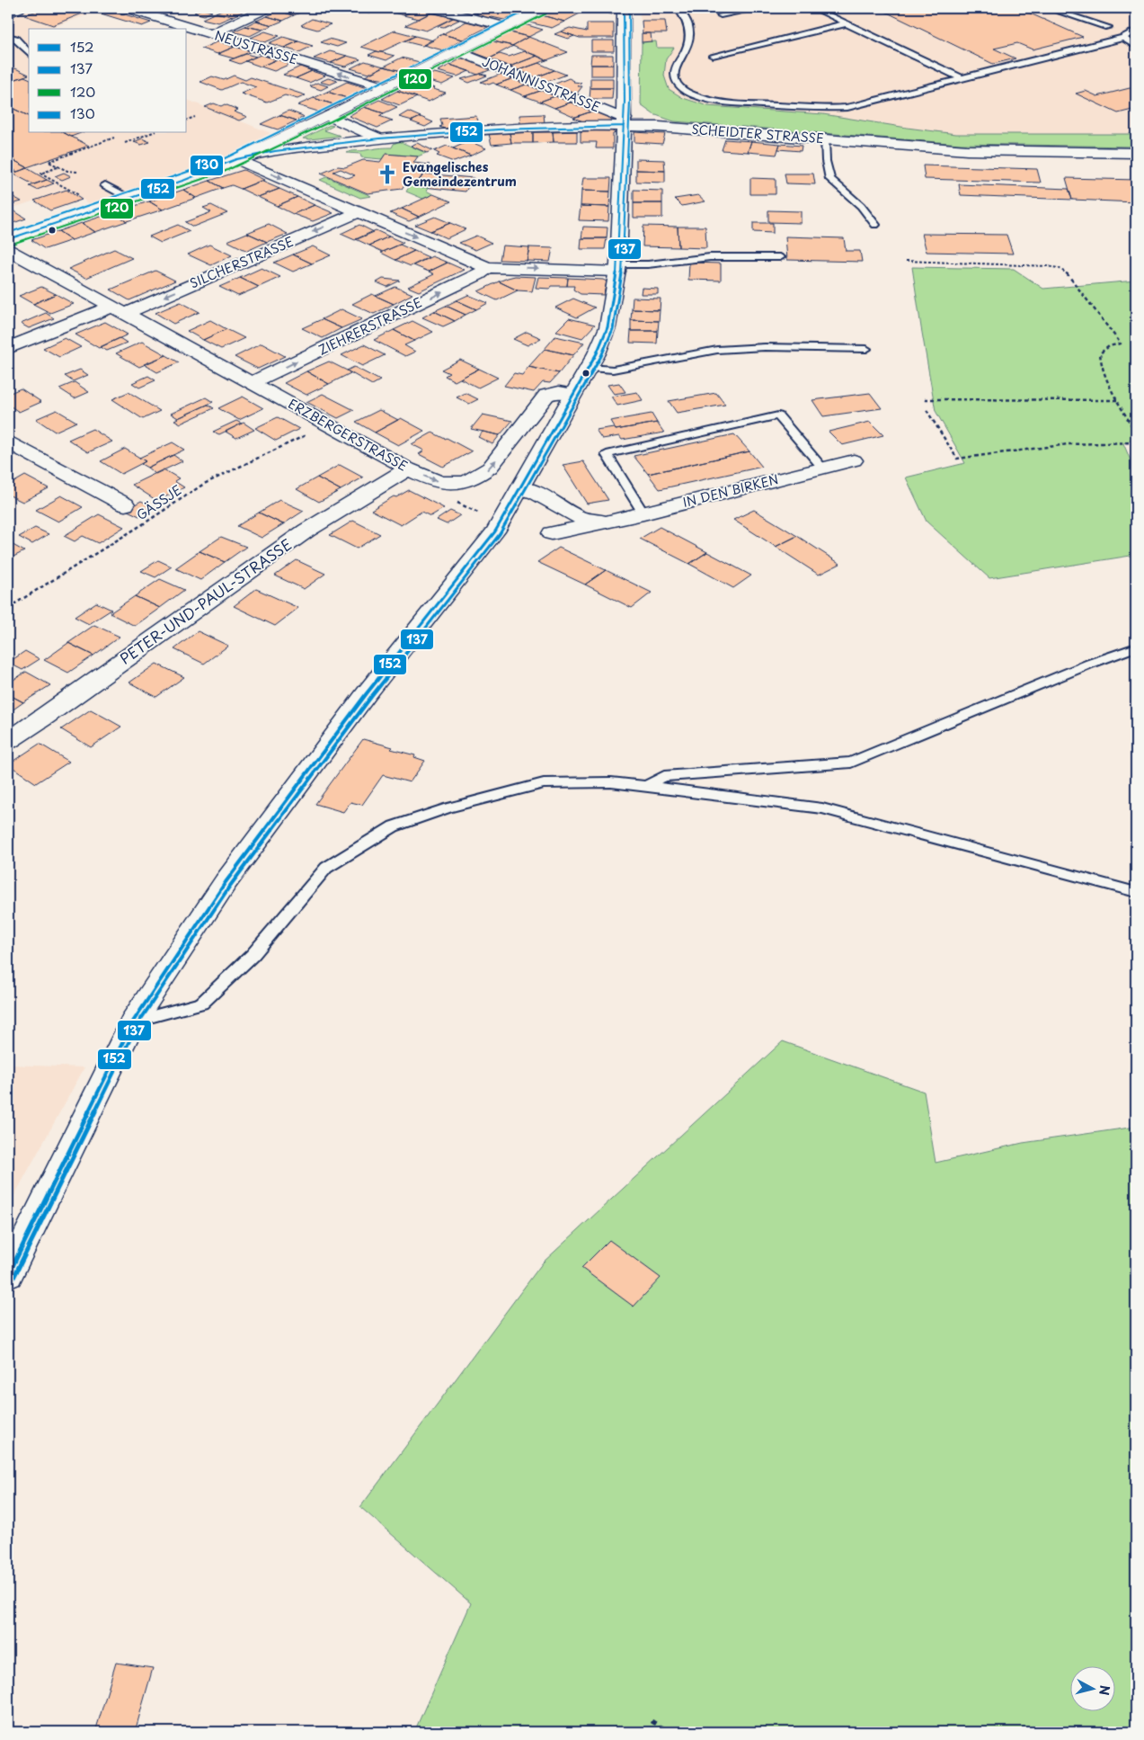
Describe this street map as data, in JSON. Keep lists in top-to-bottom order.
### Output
{
  "streets": {
    "street": [
      "NEUSTRASSE",
      "JOHANNISSTRASSE",
      "SCHEIDTER STRASSE",
      "SILCHERSTRASSE",
      "ZIEHRERSTRASSE",
      "ERZBERGERSTRASSE",
      "IN DEN BIRKEN",
      "PETER-UND-PAUL-STRASSE"
    ],
    "path": ["GÄSSJE"]
  },
  "crossings": [
    ["JOHANNISSTRASSE", "SCHEIDTER STRASSE"],
    ["SILCHERSTRASSE", "ERZBERGERSTRASSE"],
    ["ZIEHRERSTRASSE", "ERZBERGERSTRASSE"],
    ["ERZBERGERSTRASSE", "GÄSSJE"],
    ["ERZBERGERSTRASSE", "PETER-UND-PAUL-STRASSE"]
  ],
  "places": {
    "church": ["Evangelisches Gemeindezentrum"]
  },
  "lines": [
    "transit line 152",
    "transit line 137",
    "transit line 130",
    "transit line 120"
  ],
  "legend": [
    "152",
    "137",
    "120",
    "130"
  ],
  "north": "right"
}
